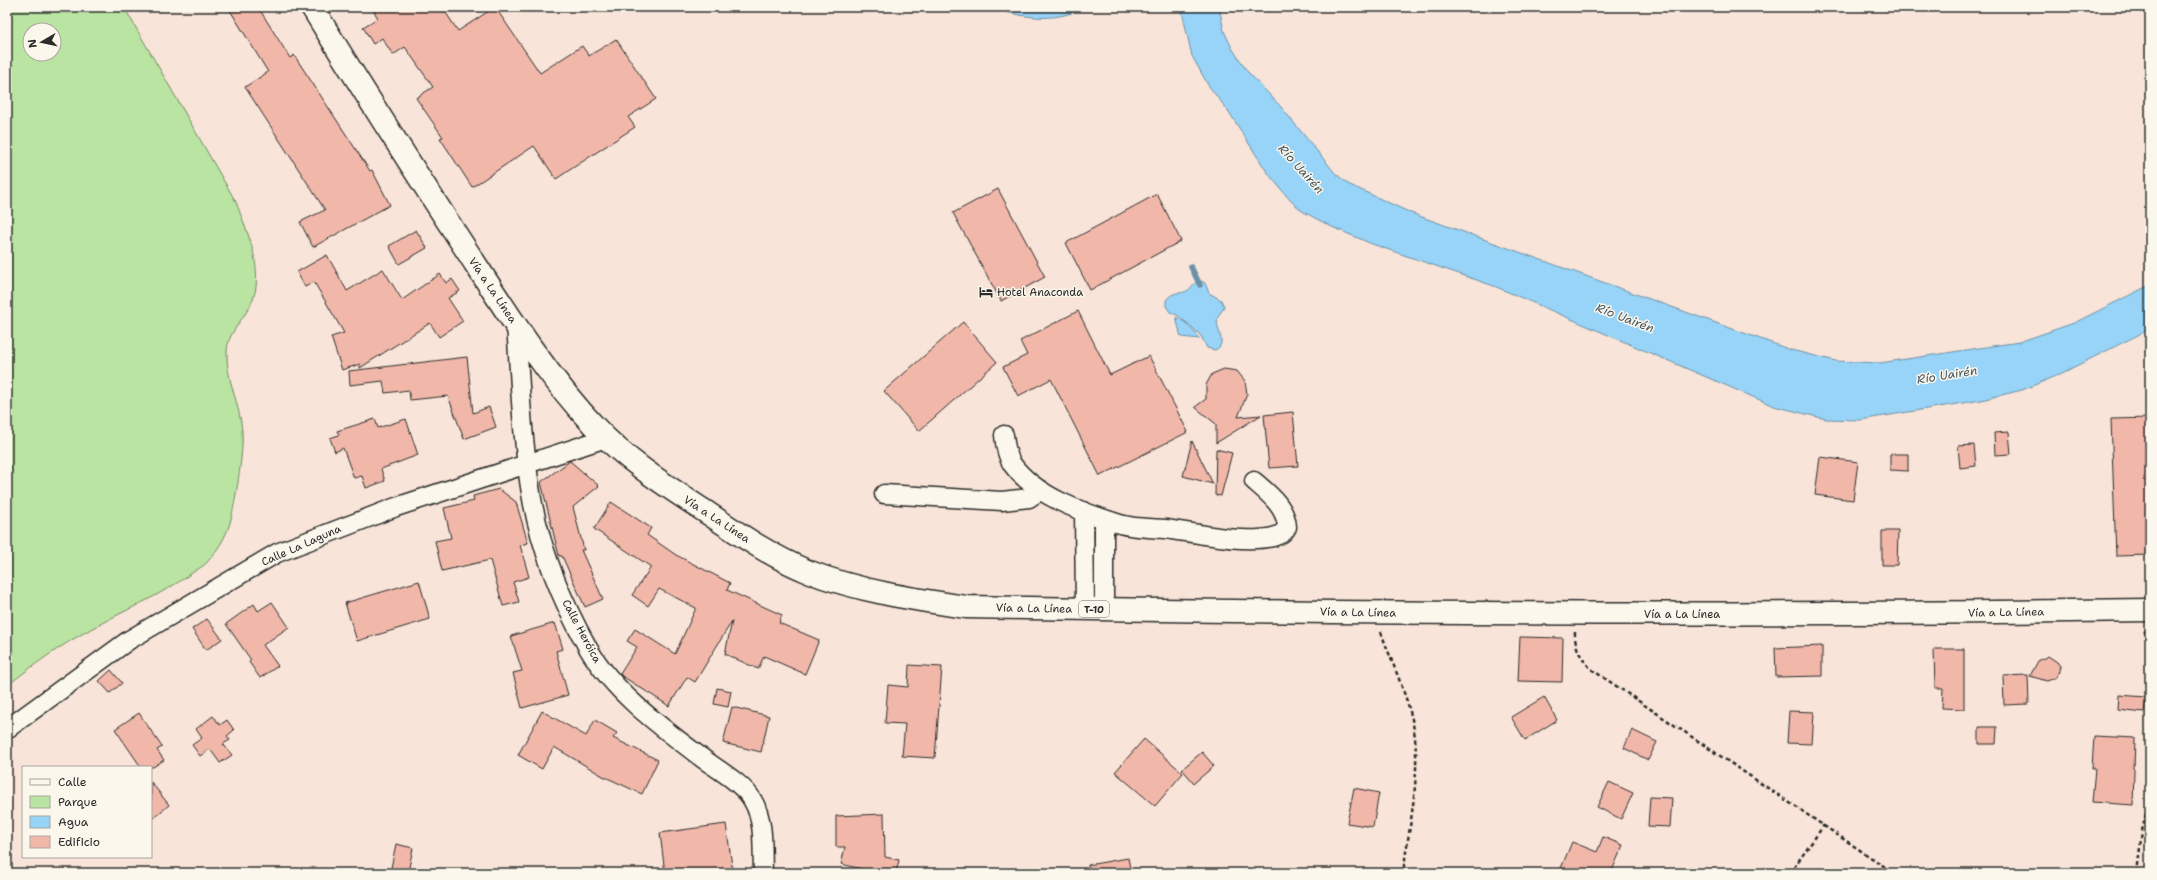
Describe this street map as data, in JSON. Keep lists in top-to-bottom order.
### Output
{
  "streets": {
    "highway": ["Vía a La Línea", "T-10"],
    "street": ["Calle La Laguna", "Calle Heróica"]
  },
  "crossings": [
    ["Vía a La Línea", "Calle La Laguna"],
    ["Vía a La Línea", "Calle Heróica"],
    ["Calle La Laguna", "Calle Heróica"]
  ],
  "water": ["Río Uairén"],
  "places": {
    "hotel": ["Hotel Anaconda"]
  },
  "legend": [
    "Calle",
    "Parque",
    "Agua",
    "Edificio"
  ],
  "north": "left"
}
